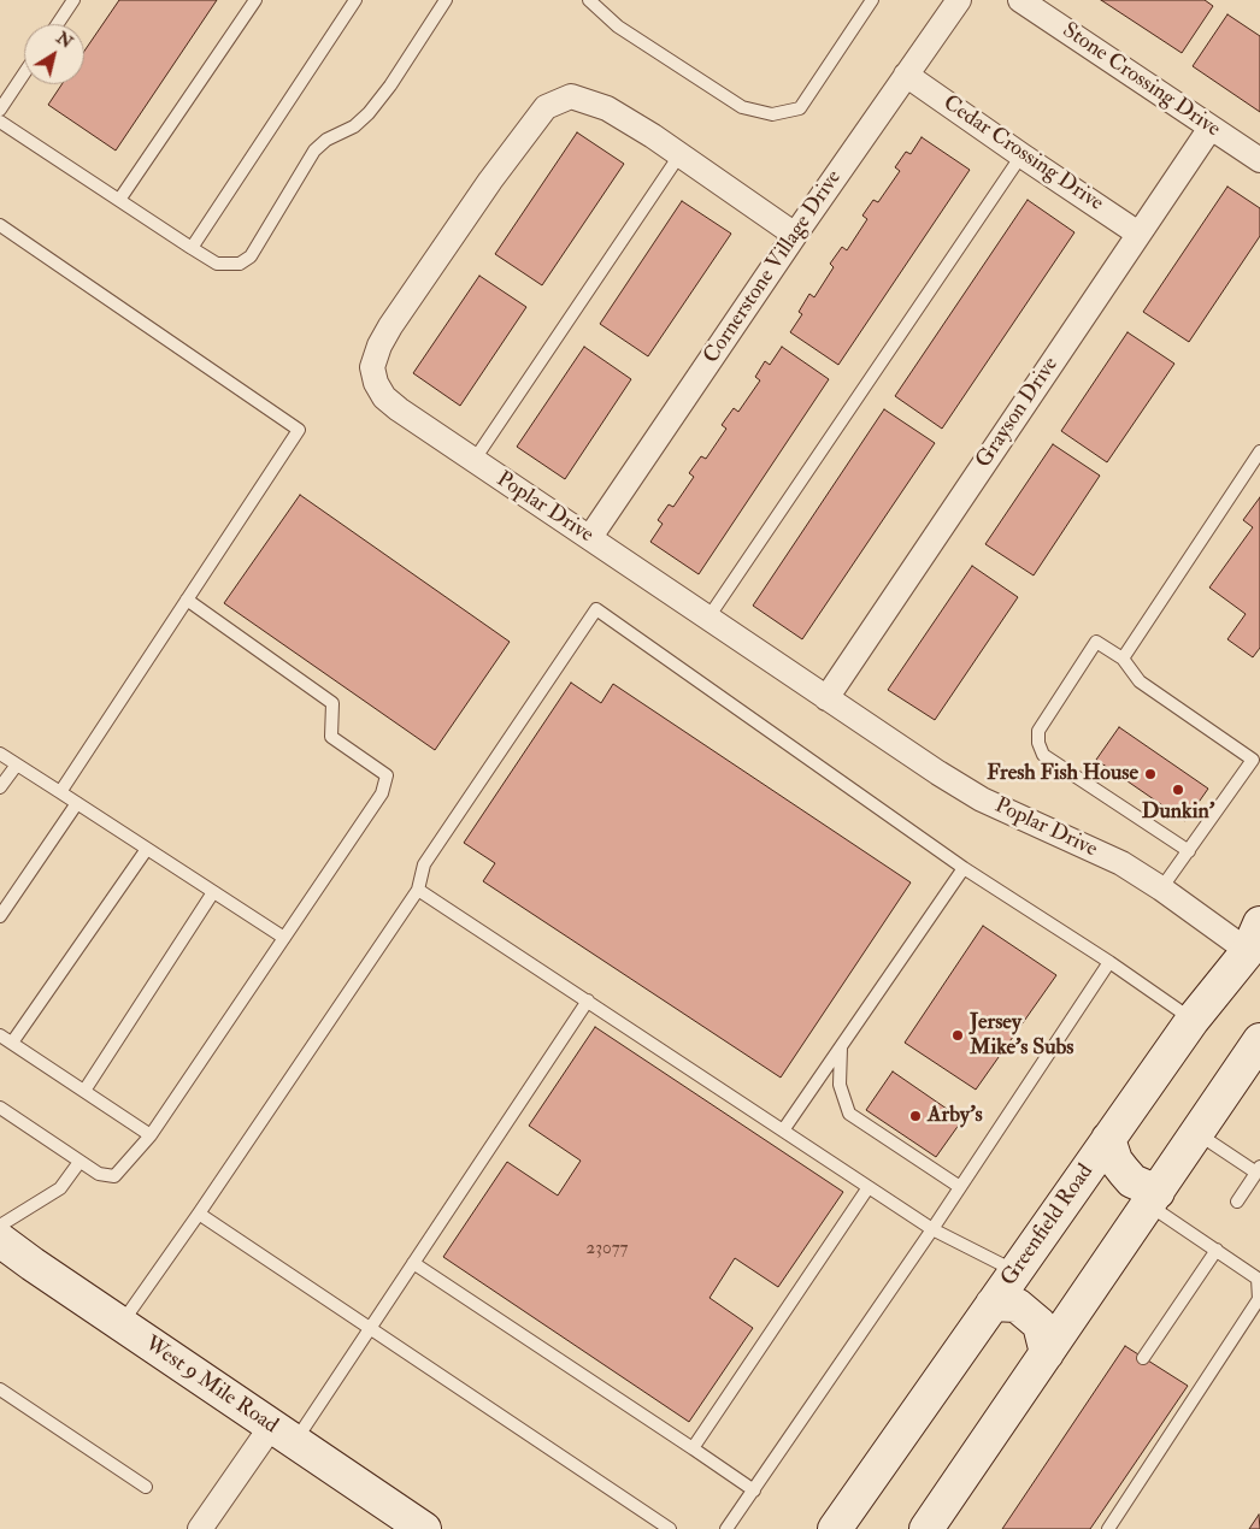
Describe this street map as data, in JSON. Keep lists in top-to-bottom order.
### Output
{
  "streets": {
    "main road": ["Greenfield Road", "West 9 Mile Road"],
    "street": [
      "Stone Crossing Drive",
      "Cedar Crossing Drive",
      "Cornerstone Village Drive",
      "Grayson Drive",
      "Poplar Drive"
    ]
  },
  "crossings": [
    ["Stone Crossing Drive", "Grayson Drive"],
    ["Cedar Crossing Drive", "Cornerstone Village Drive"],
    ["Cedar Crossing Drive", "Grayson Drive"],
    ["Cornerstone Village Drive", "Poplar Drive"],
    ["Grayson Drive", "Poplar Drive"],
    ["Poplar Drive", "Greenfield Road"]
  ],
  "places": [
    "Fresh Fish House",
    "Dunkin'",
    "Jersey Mike's Subs",
    "Arby's"
  ],
  "house_numbers": ["23077"],
  "north": "top right"
}
